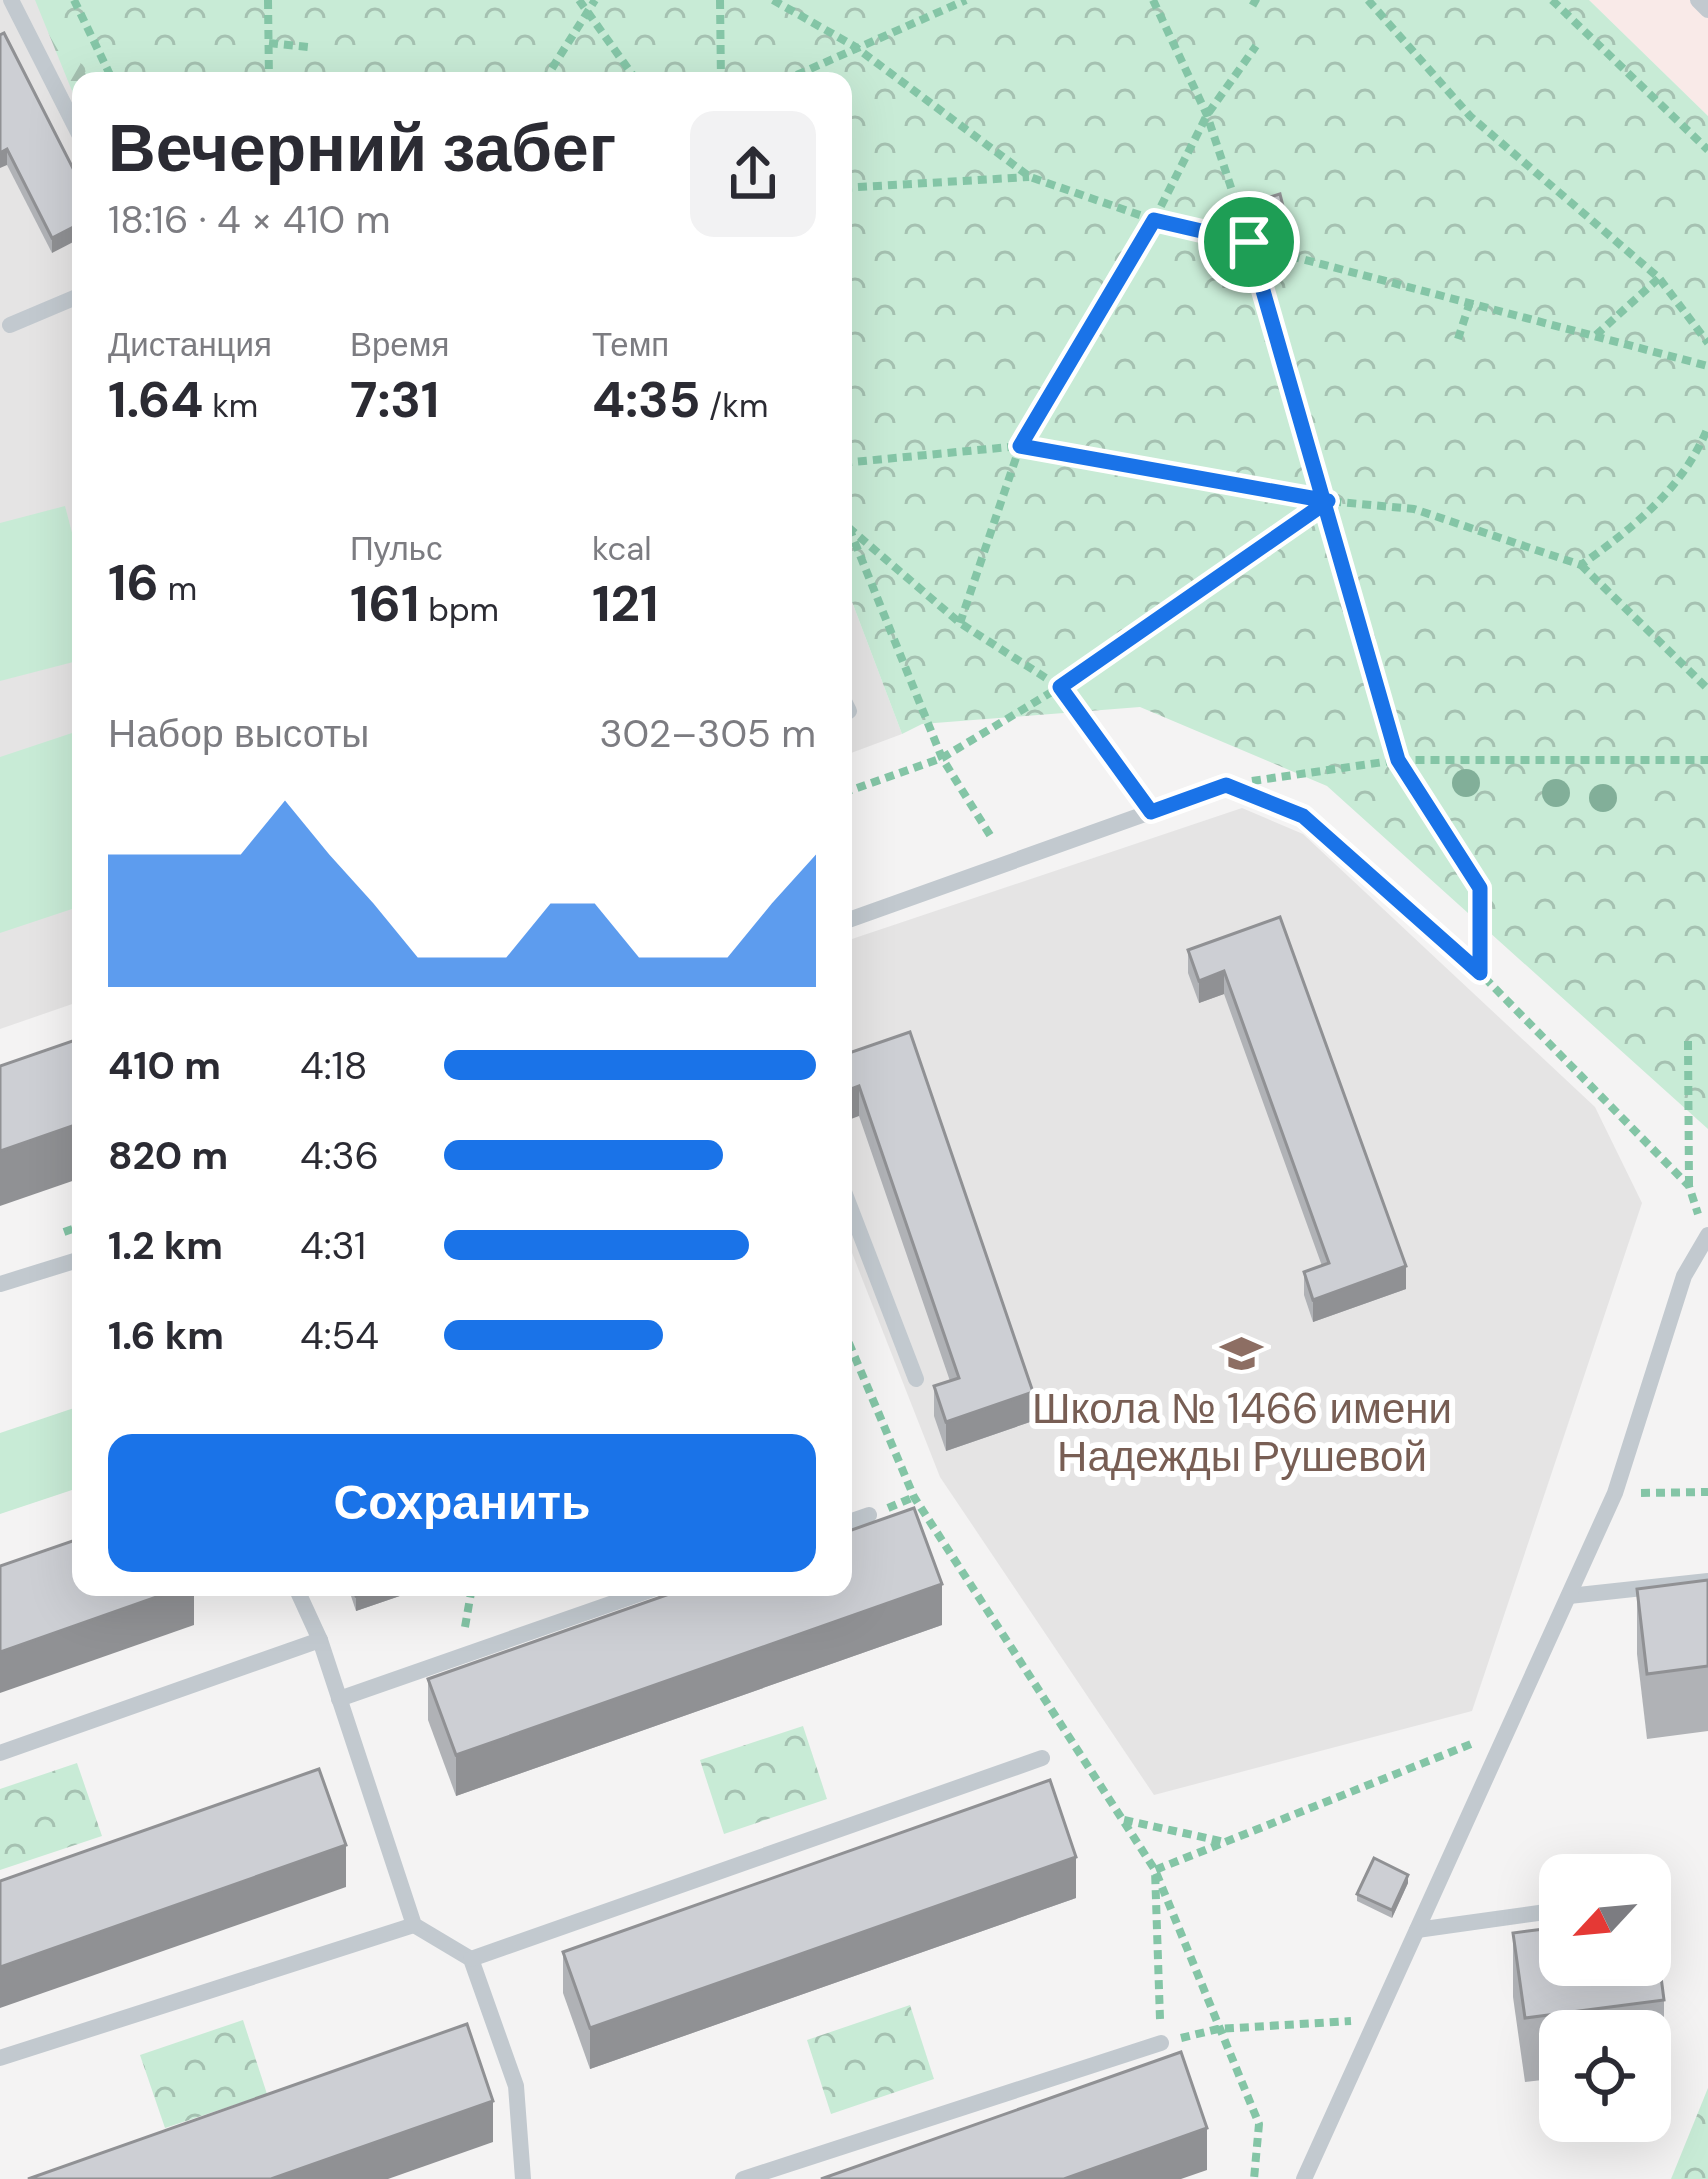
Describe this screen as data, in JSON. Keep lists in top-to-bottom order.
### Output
{
  "places": {
    "school or university": ["Школа № 1466 имени Надежды Рушевой"]
  },
  "north": "bottom left",
  "page": {
    "heading": ["Вечерний забег", "18:16 · 4 × 410 m"],
    "stats": [
      ["Дистанция", "1.64 km"],
      ["Время", "7:31"],
      ["Темп", "4:35 /km"],
      ["16 m"],
      ["Пульс", "161 bpm"],
      ["kcal", "121"]
    ],
    "chart": ["Набор высоты", "302–305 m"],
    "list": [
      {
        "name": "410 m",
        "note": "4:18"
      },
      {
        "name": "820 m",
        "note": "4:36"
      },
      {
        "name": "1.2 km",
        "note": "4:31"
      },
      {
        "name": "1.6 km",
        "note": "4:54"
      }
    ],
    "buttons": "Сохранить"
  }
}
